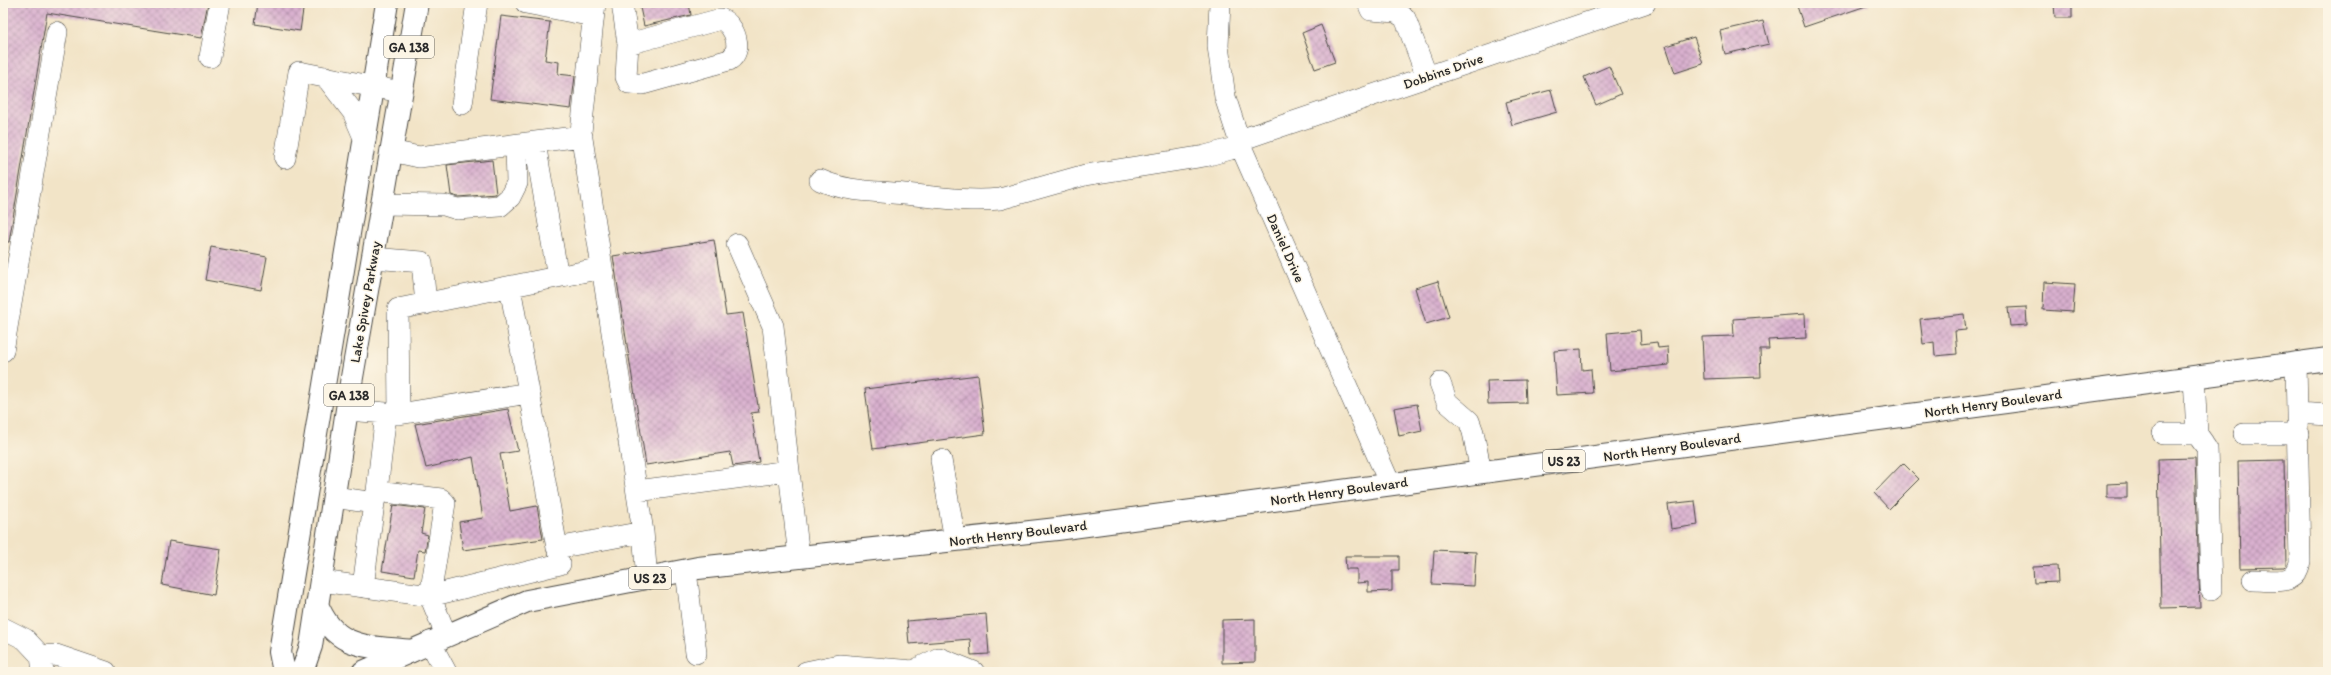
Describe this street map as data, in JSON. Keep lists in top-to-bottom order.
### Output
{
  "streets": {
    "main road": [
      "GA 138",
      "Lake Spivey Parkway",
      "North Henry Boulevard",
      "US 23"
    ],
    "street": ["Dobbins Drive", "Daniel Drive"]
  },
  "crossings": [
    ["Dobbins Drive", "Daniel Drive"],
    ["Daniel Drive", "North Henry Boulevard"]
  ]
}
